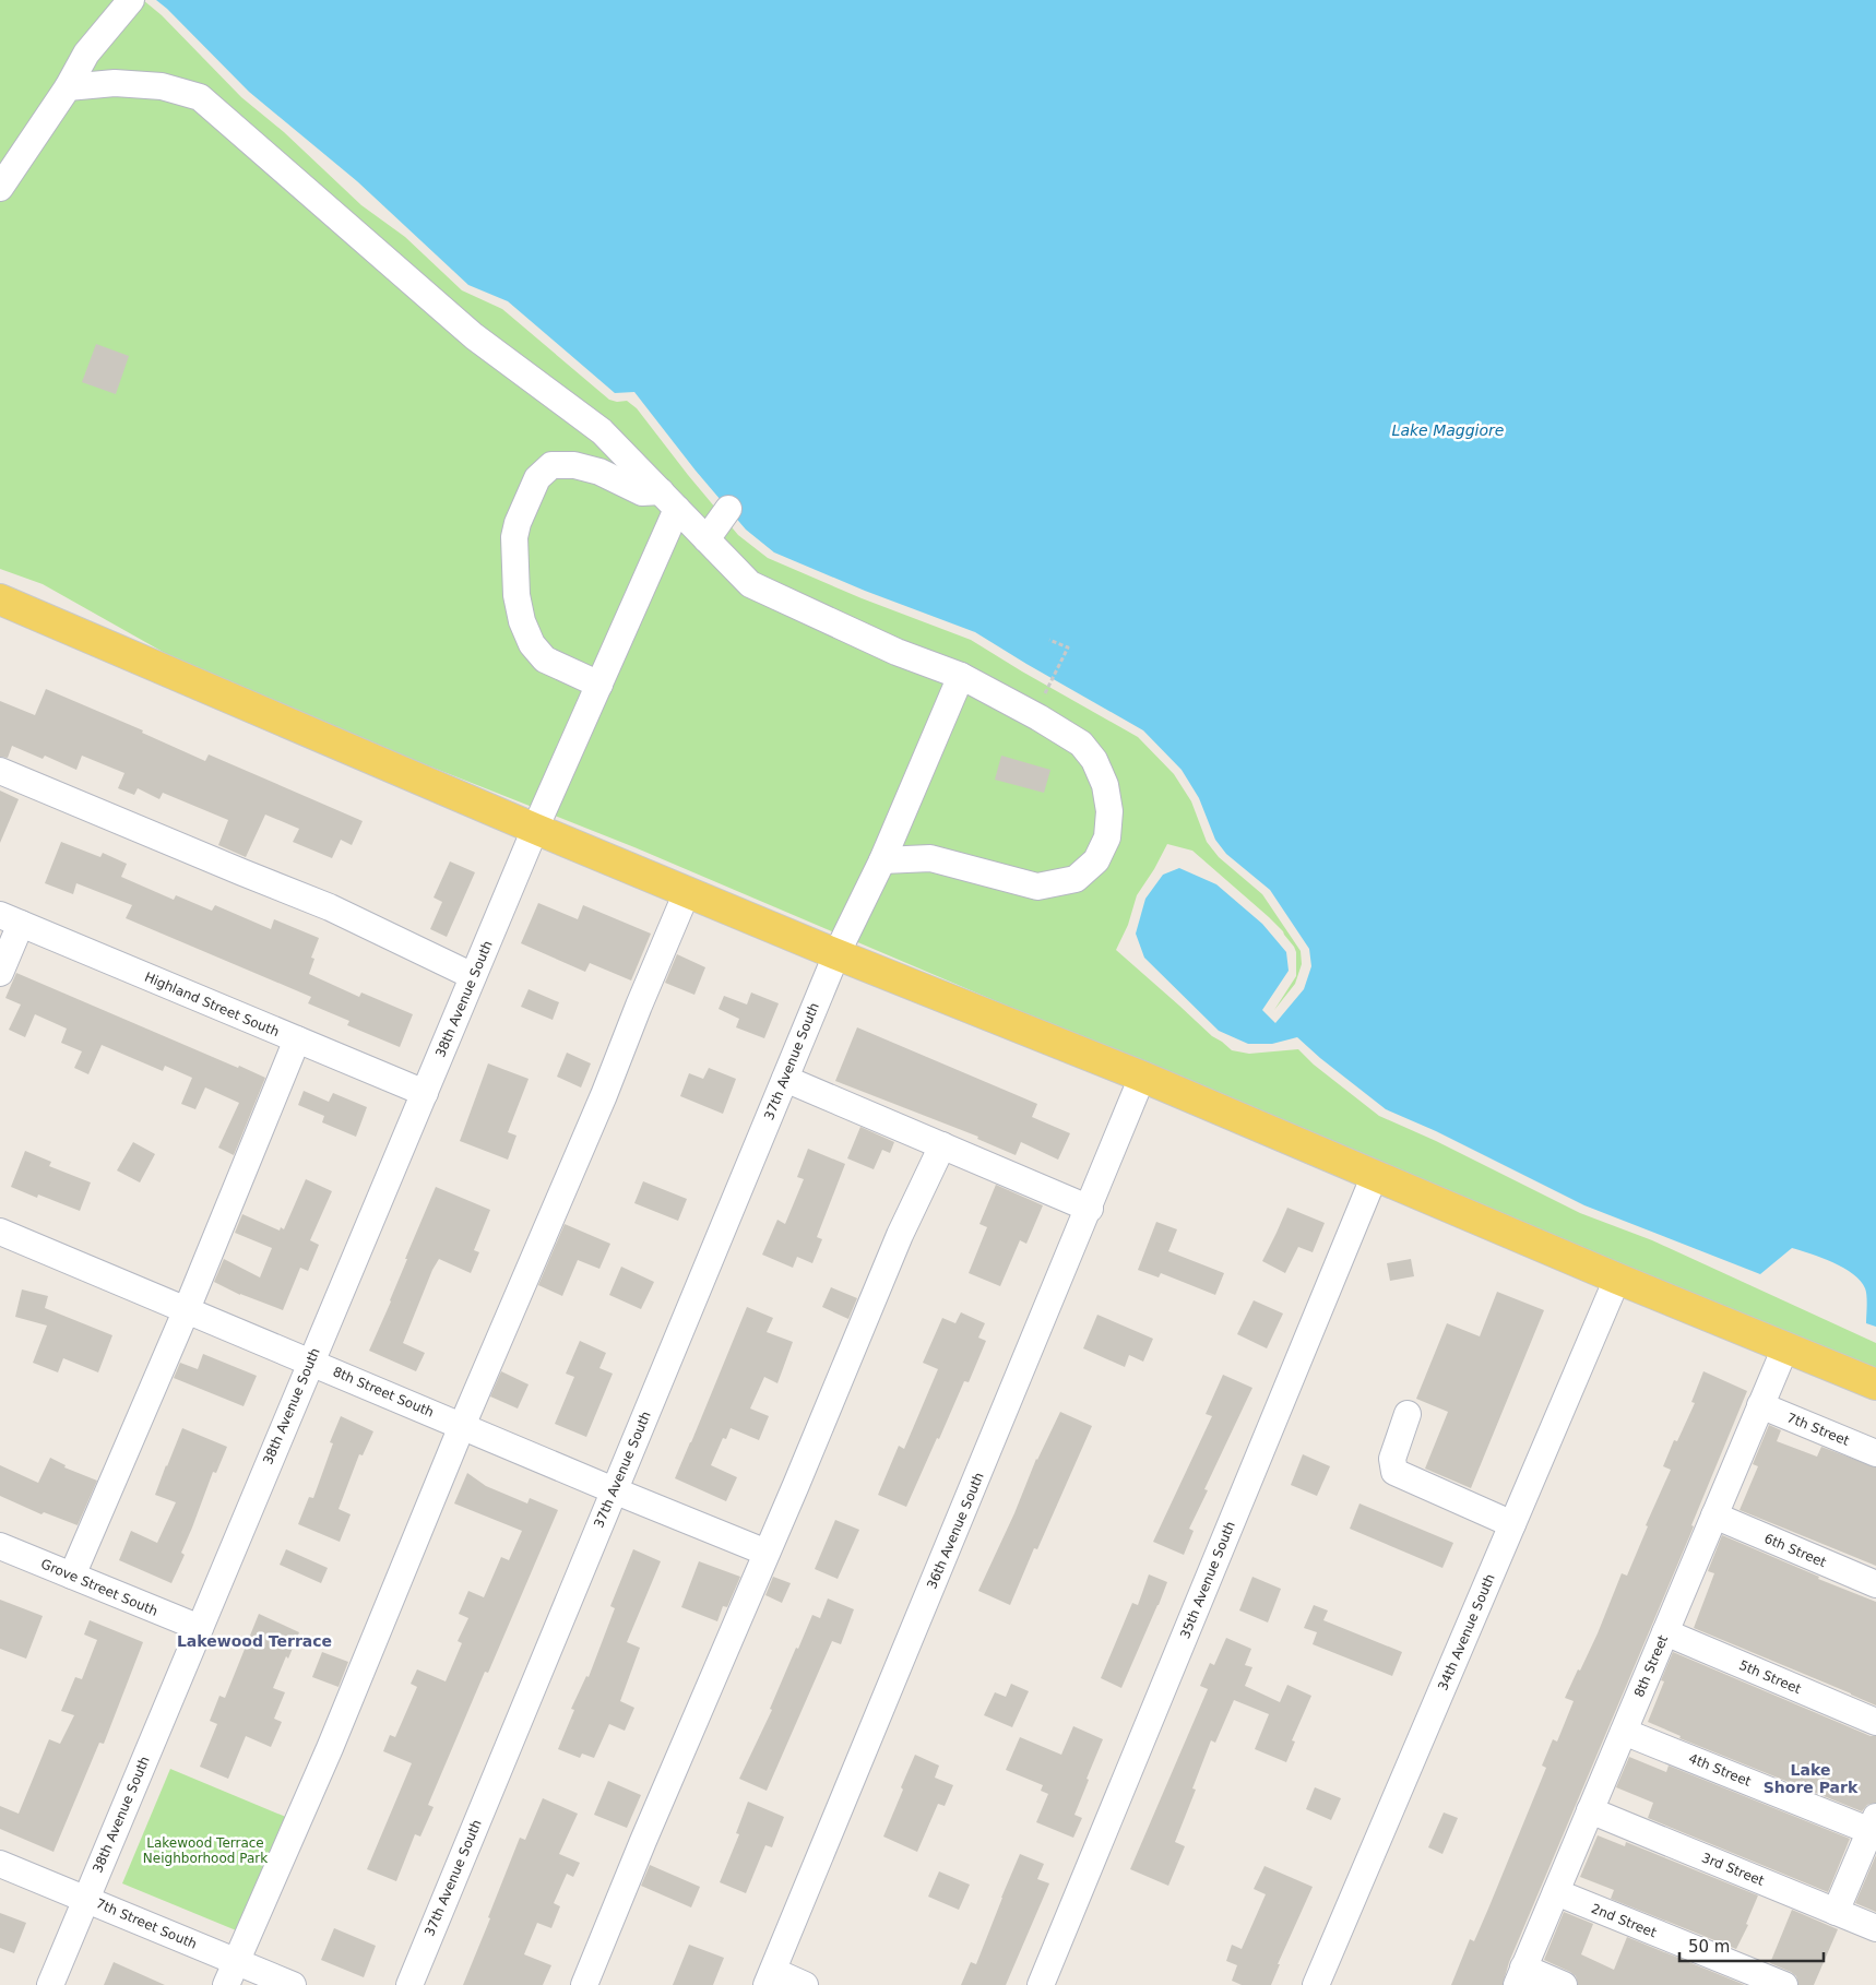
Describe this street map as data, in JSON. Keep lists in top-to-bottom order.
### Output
{
  "streets": {
    "street": [
      "38th Avenue South",
      "Highland Street South",
      "37th Avenue South",
      "8th Street South",
      "7th Street",
      "36th Avenue South",
      "6th Street",
      "35th Avenue South",
      "Grove Street South",
      "34th Avenue South",
      "8th Street",
      "5th Street",
      "4th Street",
      "3rd Street",
      "2nd Street",
      "7th Street South"
    ]
  },
  "crossings": [
    ["38th Avenue South", "Highland Street South"],
    ["38th Avenue South", "8th Street South"],
    ["38th Avenue South", "Grove Street South"],
    ["38th Avenue South", "7th Street South"],
    ["37th Avenue South", "8th Street South"],
    ["7th Street", "8th Street"],
    ["6th Street", "8th Street"],
    ["8th Street", "5th Street"],
    ["8th Street", "4th Street"],
    ["8th Street", "3rd Street"],
    ["8th Street", "2nd Street"]
  ],
  "districts": ["Lakewood Terrace", "Lake Shore Park"],
  "water": ["Lake Maggiore"],
  "parks": ["Lakewood Terrace Neighborhood Park"],
  "scale_bar": "50 m"
}
